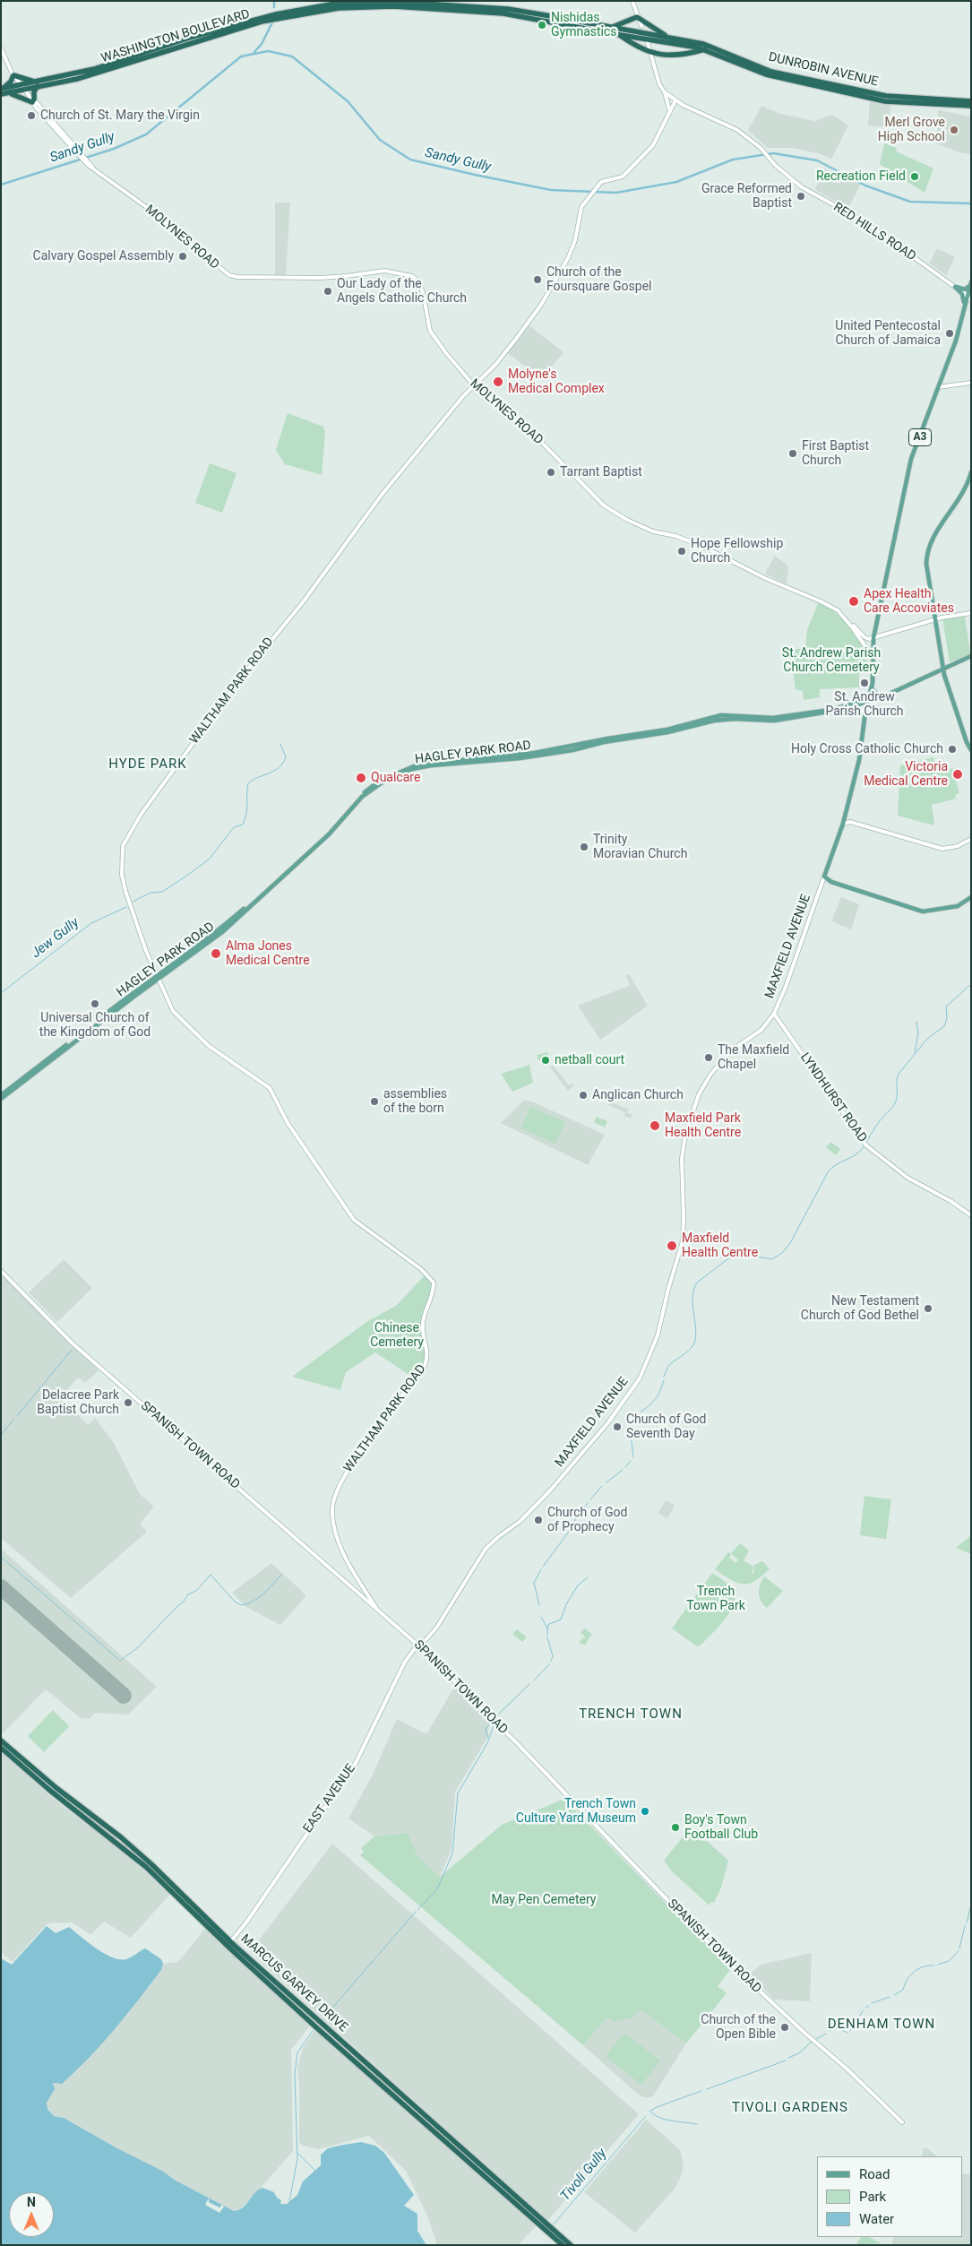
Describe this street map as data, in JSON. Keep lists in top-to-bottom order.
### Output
{
  "streets": {
    "highway": ["WASHINGTON BOULEVARD", "DUNROBIN AVENUE", "MARCUS GARVEY DRIVE"],
    "main road": [
      "RED HILLS ROAD",
      "MOLYNES ROAD",
      "A3",
      "WALTHAM PARK ROAD",
      "HAGLEY PARK ROAD",
      "MAXFIELD AVENUE",
      "LYNDHURST ROAD",
      "SPANISH TOWN ROAD",
      "EAST AVENUE"
    ]
  },
  "crossings": [
    ["WASHINGTON BOULEVARD", "DUNROBIN AVENUE"],
    ["WASHINGTON BOULEVARD", "RED HILLS ROAD"],
    ["WASHINGTON BOULEVARD", "MOLYNES ROAD"],
    ["DUNROBIN AVENUE", "RED HILLS ROAD"],
    ["RED HILLS ROAD", "A3"],
    ["MOLYNES ROAD", "A3"],
    ["MOLYNES ROAD", "WALTHAM PARK ROAD"],
    ["A3", "HAGLEY PARK ROAD"],
    ["A3", "MAXFIELD AVENUE"],
    ["WALTHAM PARK ROAD", "HAGLEY PARK ROAD"],
    ["WALTHAM PARK ROAD", "SPANISH TOWN ROAD"],
    ["HAGLEY PARK ROAD", "MAXFIELD AVENUE"],
    ["MAXFIELD AVENUE", "LYNDHURST ROAD"],
    ["MAXFIELD AVENUE", "SPANISH TOWN ROAD"],
    ["MAXFIELD AVENUE", "EAST AVENUE"],
    ["SPANISH TOWN ROAD", "EAST AVENUE"],
    ["EAST AVENUE", "MARCUS GARVEY DRIVE"]
  ],
  "districts": [
    "HYDE PARK",
    "TRENCH TOWN",
    "DENHAM TOWN",
    "TIVOLI GARDENS"
  ],
  "water": ["Sandy Gully", "Jew Gully", "Tivoli Gully"],
  "parks": [
    "St. Andrew Parish Church Cemetery",
    "Chinese Cemetery",
    "Trench Town Park",
    "May Pen Cemetery"
  ],
  "places": [
    "Nishidas Gymnastics",
    "Church of St. Mary the Virgin",
    "Merl Grove High School",
    "Recreation Field",
    "Grace Reformed Baptist",
    "Calvary Gospel Assembly",
    "Church of the Foursquare Gospel",
    "Our Lady of the Angels Catholic Church",
    "United Pentecostal Church of Jamaica",
    "Molyne's Medical Complex",
    "First Baptist Church",
    "Tarrant Baptist",
    "Hope Fellowship Church",
    "Apex Health Care Accoviates",
    "St. Andrew Parish Church",
    "Holy Cross Catholic Church",
    "Victoria Medical Centre",
    "Qualcare",
    "Trinity Moravian Church",
    "Alma Jones Medical Centre",
    "Universal Church of the Kingdom of God",
    "The Maxfield Chapel",
    "netball court",
    "Anglican Church",
    "assemblies of the born",
    "Maxfield Park Health Centre",
    "Maxfield Health Centre",
    "New Testament Church of God Bethel",
    "Delacree Park Baptist Church",
    "Church of God Seventh Day",
    "Church of God of Prophecy",
    "Trench Town Culture Yard Museum",
    "Boy's Town Football Club",
    "Church of the Open Bible"
  ],
  "legend": ["Road", "Park", "Water"],
  "north": "top"
}
